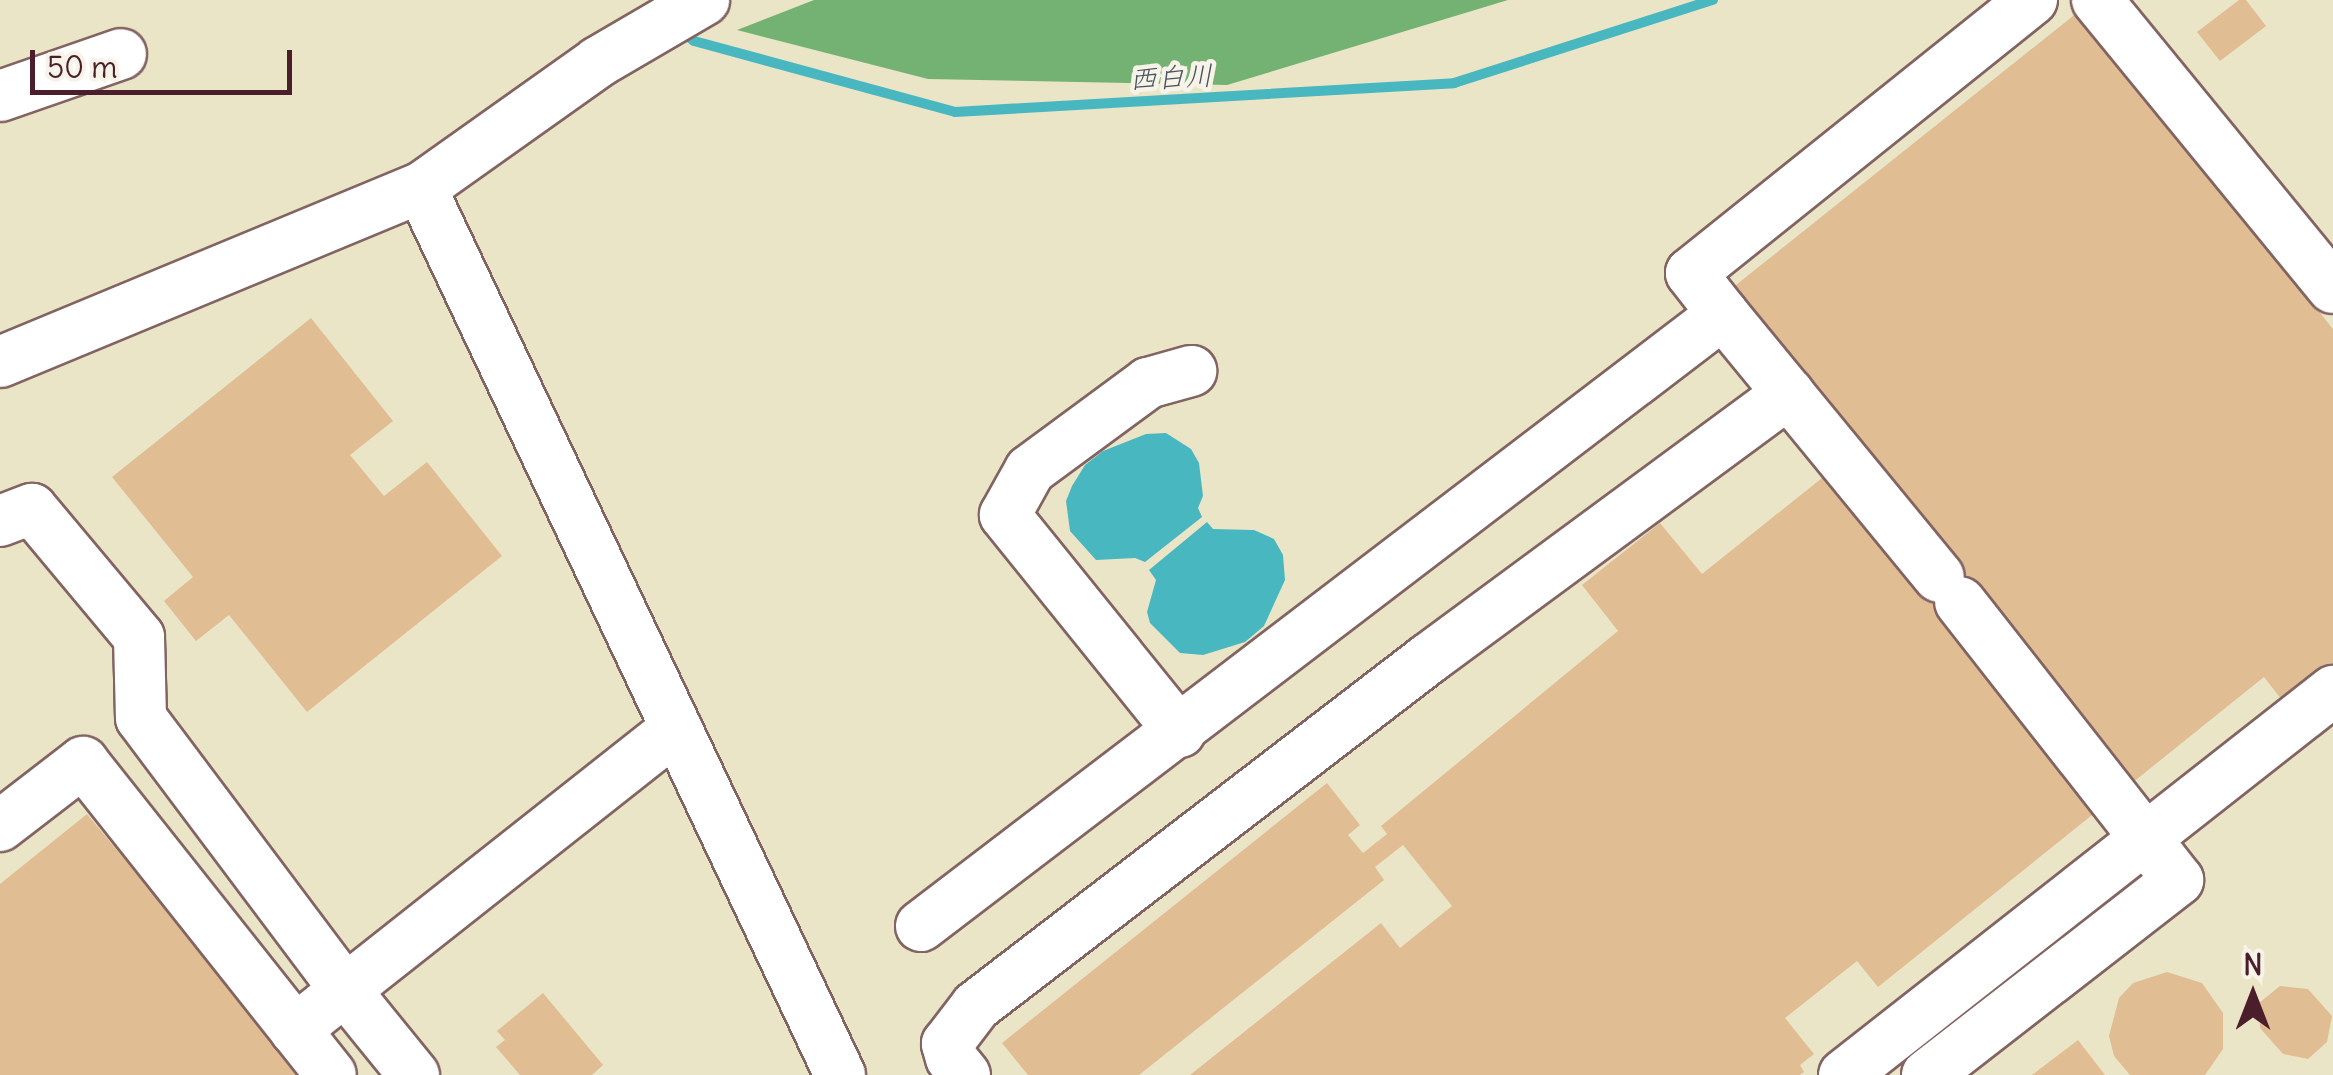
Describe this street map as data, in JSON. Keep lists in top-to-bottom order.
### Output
{
  "water": ["西白川"],
  "scale_bar": "50 m",
  "north": "top"
}
